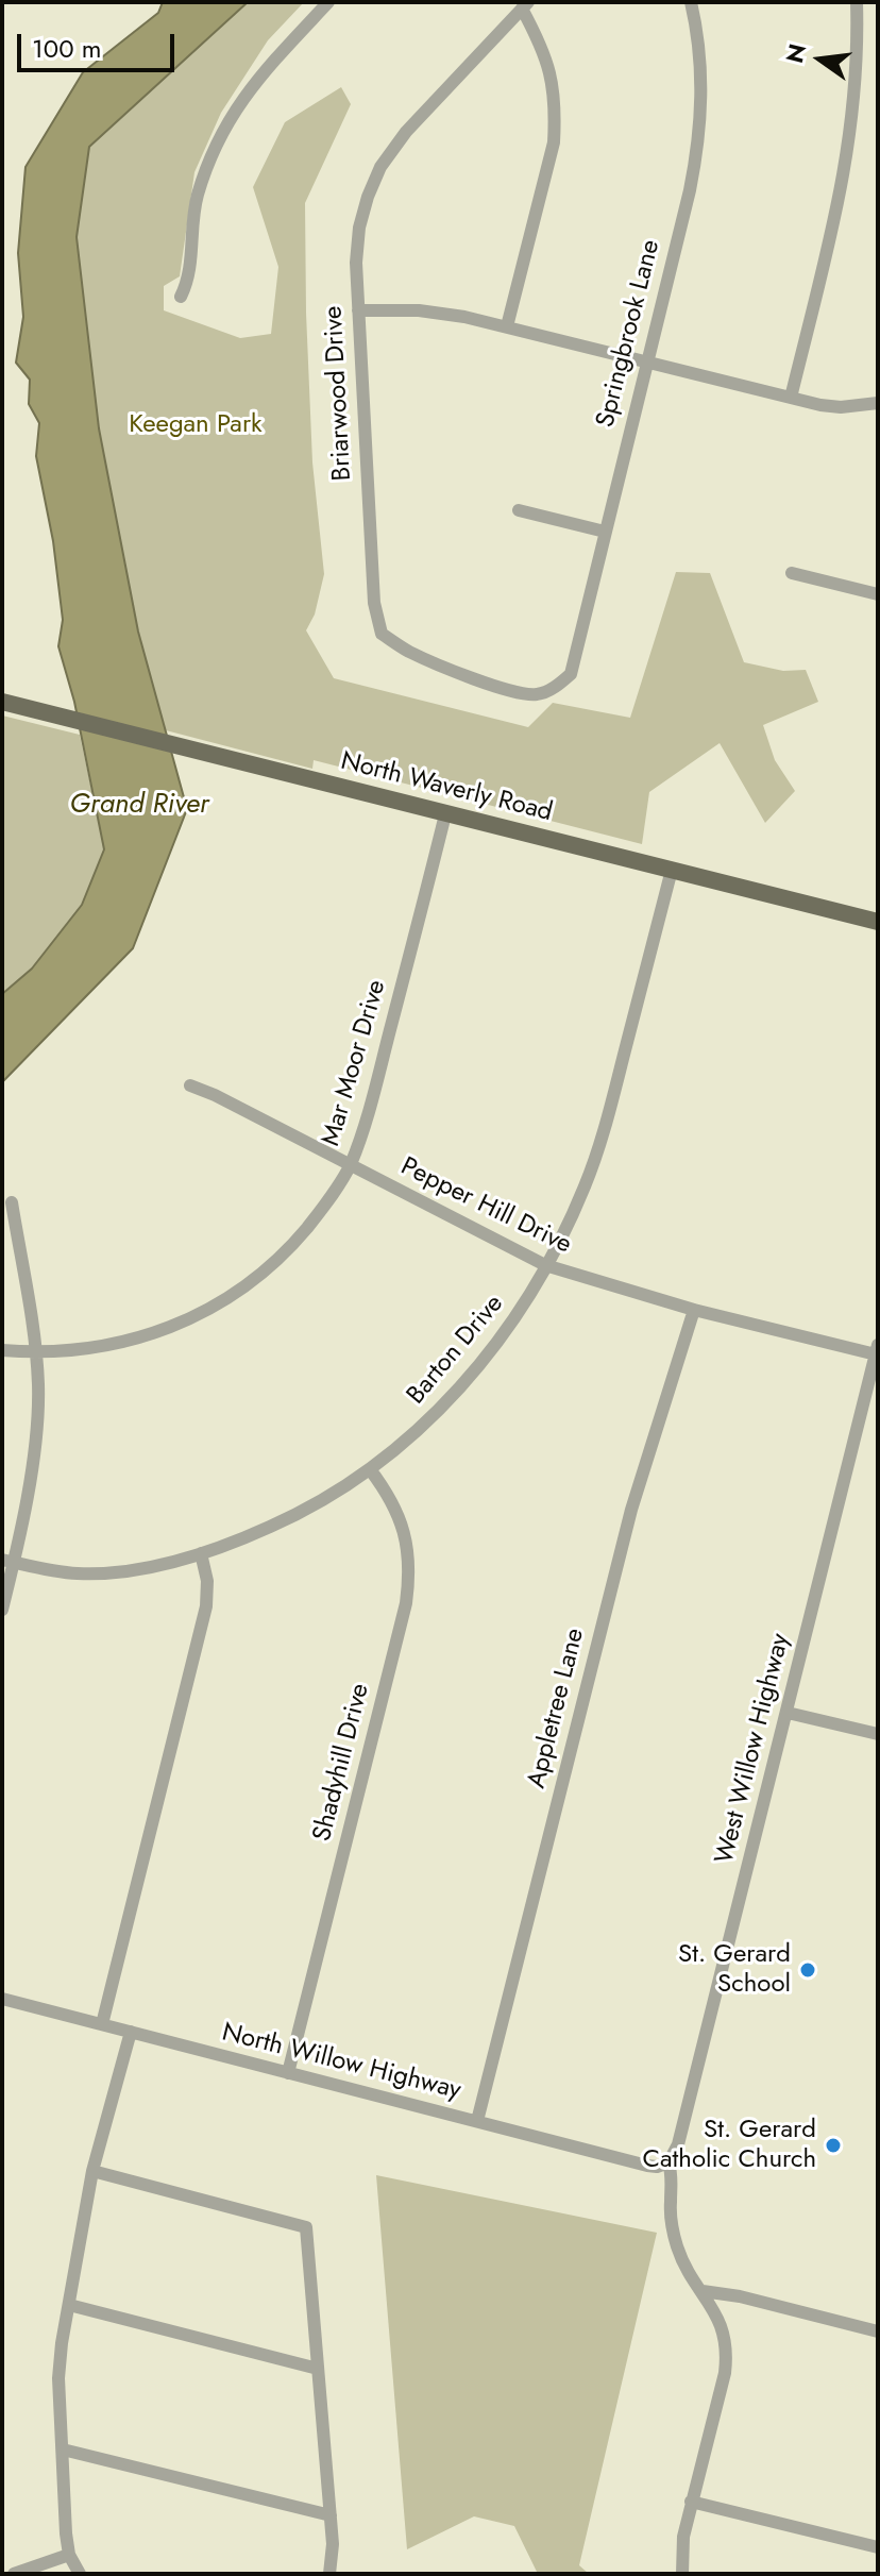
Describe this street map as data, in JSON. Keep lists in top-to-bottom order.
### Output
{
  "streets": {
    "main road": ["North Waverly Road"],
    "street": [
      "Springbrook Lane",
      "Briarwood Drive",
      "Mar Moor Drive",
      "Pepper Hill Drive",
      "Barton Drive",
      "Appletree Lane",
      "West Willow Highway",
      "Shadyhill Drive",
      "North Willow Highway"
    ]
  },
  "crossings": [
    ["Springbrook Lane", "Briarwood Drive"],
    ["North Waverly Road", "Mar Moor Drive"],
    ["North Waverly Road", "Barton Drive"],
    ["Mar Moor Drive", "Pepper Hill Drive"],
    ["Pepper Hill Drive", "Barton Drive"],
    ["Pepper Hill Drive", "Appletree Lane"],
    ["Pepper Hill Drive", "West Willow Highway"],
    ["Barton Drive", "Shadyhill Drive"],
    ["Appletree Lane", "North Willow Highway"],
    ["West Willow Highway", "North Willow Highway"],
    ["Shadyhill Drive", "North Willow Highway"]
  ],
  "water": ["Grand River"],
  "parks": ["Keegan Park"],
  "places": ["St. Gerard School", "St. Gerard Catholic Church"],
  "scale_bar": "100 m",
  "north": "left"
}
